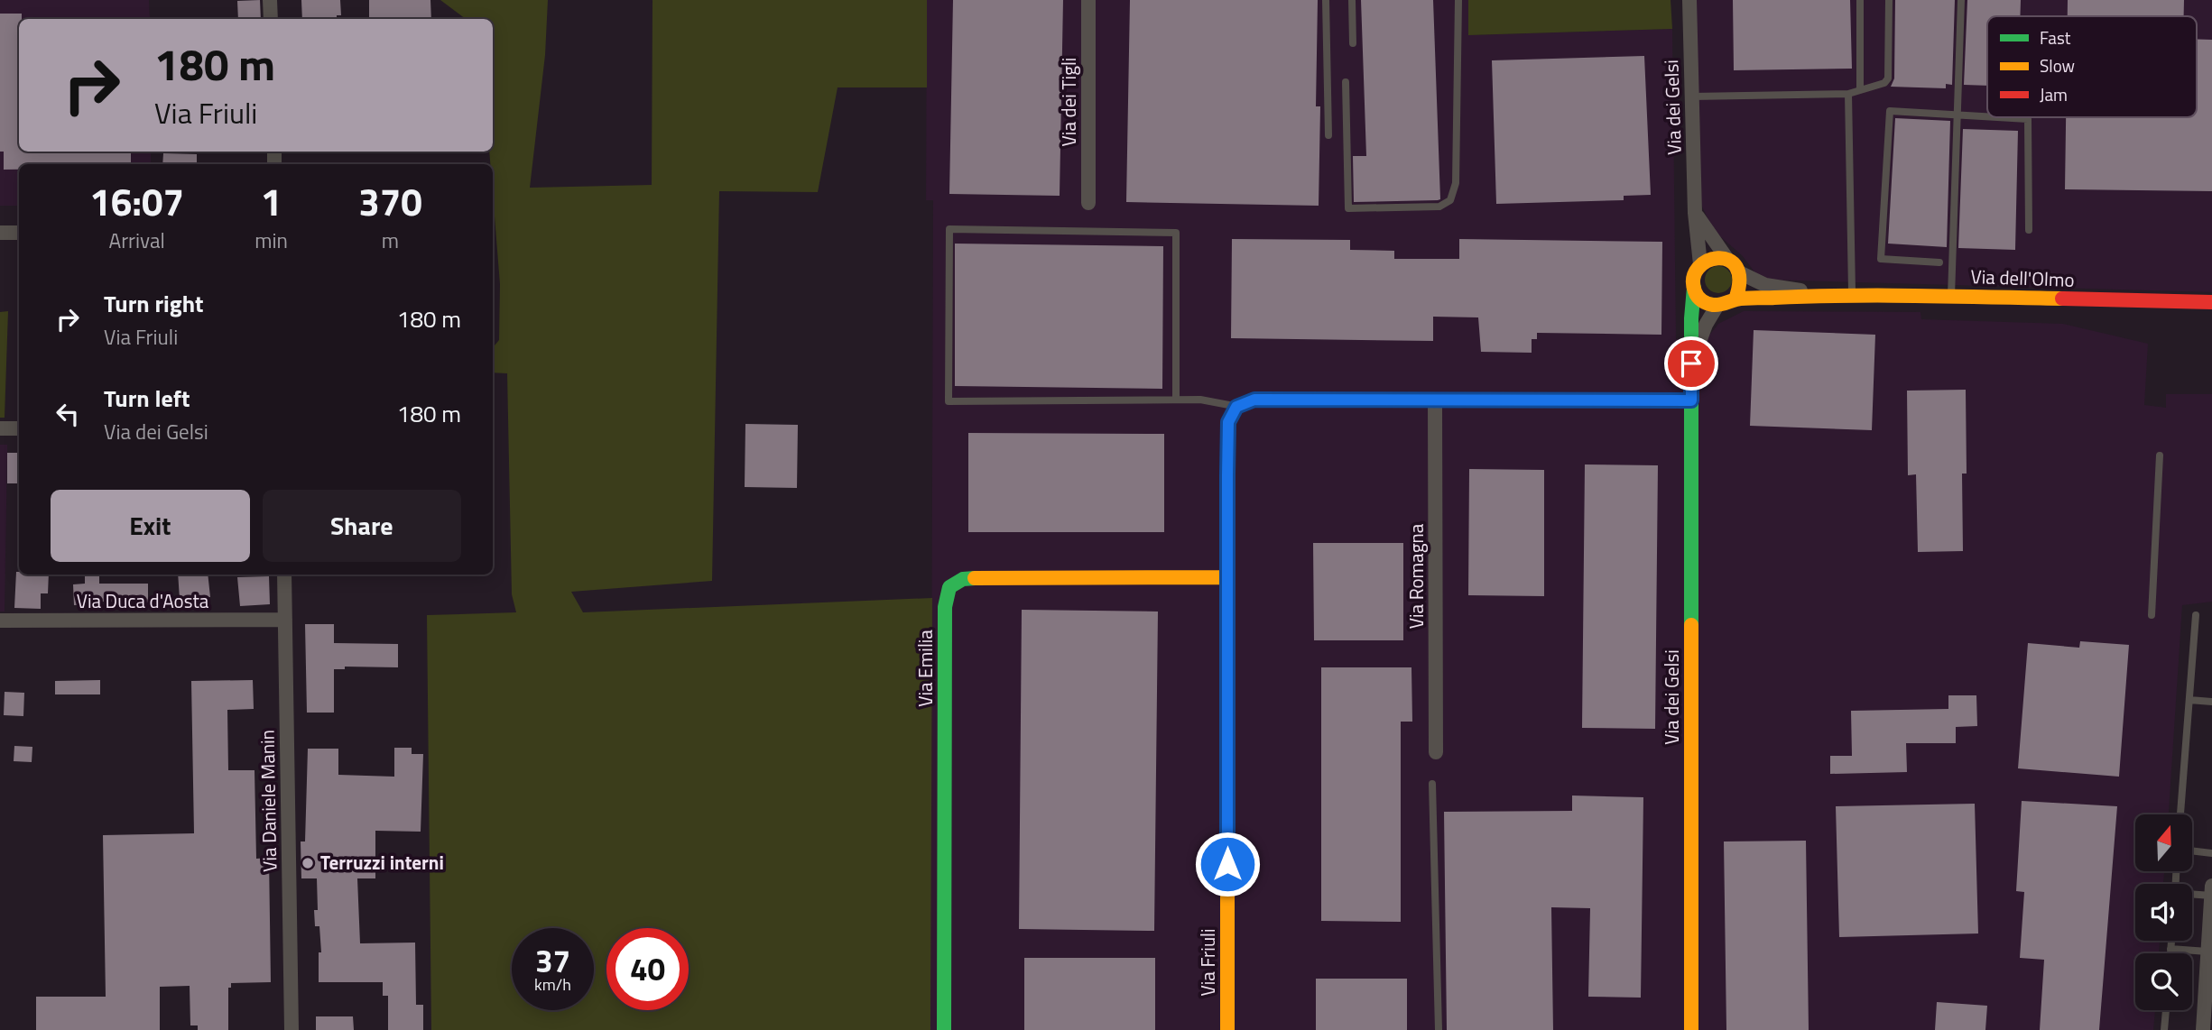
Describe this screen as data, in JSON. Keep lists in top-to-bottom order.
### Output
{
  "streets": {
    "street": [
      "Via dei Tigli",
      "Via dei Gelsi",
      "Via dell'Olmo",
      "Via Romagna",
      "Via Duca d'Aosta",
      "Via Emilia",
      "Via Daniele Manin",
      "Via Friuli"
    ]
  },
  "crossings": [
    ["Via dei Gelsi", "Via dell'Olmo"],
    ["Via Duca d'Aosta", "Via Daniele Manin"],
    ["Via Emilia", "Via Friuli"]
  ],
  "places": ["Terruzzi interni"],
  "legend": ["Fast", "Slow", "Jam"],
  "north": "top",
  "page": {
    "turn": ["180 m", "Via Friuli"],
    "eta": [
      "16:07",
      "Arrival",
      "1",
      "min",
      "370",
      "m"
    ],
    "list": [
      {
        "name": "Turn right",
        "note": "Via Friuli",
        "value": "180 m"
      },
      {
        "name": "Turn left",
        "note": "Via dei Gelsi",
        "value": "180 m"
      }
    ],
    "buttons": ["Exit", "Share"],
    "speed": "37 km/h",
    "limit": "40"
  }
}
